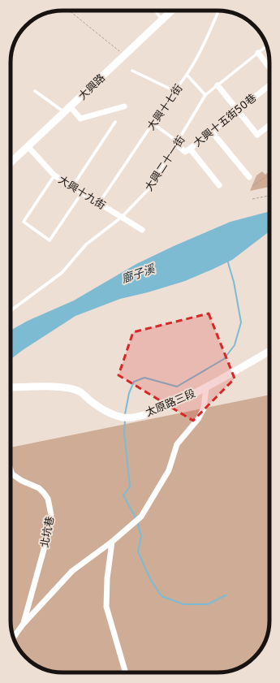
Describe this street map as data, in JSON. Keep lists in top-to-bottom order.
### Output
{
  "streets": {
    "main road": ["大興路", "太原路三段"],
    "street": ["大興十五街50巷", "大興十九街", "北坑巷"],
    "lane": ["大興十七街", "大興二十一街"]
  },
  "crossings": [
    ["大興路", "大興十九街"],
    ["大興十七街", "大興十九街"],
    ["大興十五街50巷", "大興二十一街"],
    ["大興二十一街", "大興十九街"],
    ["太原路三段", "北坑巷"]
  ],
  "water": ["廍子溪"]
}
